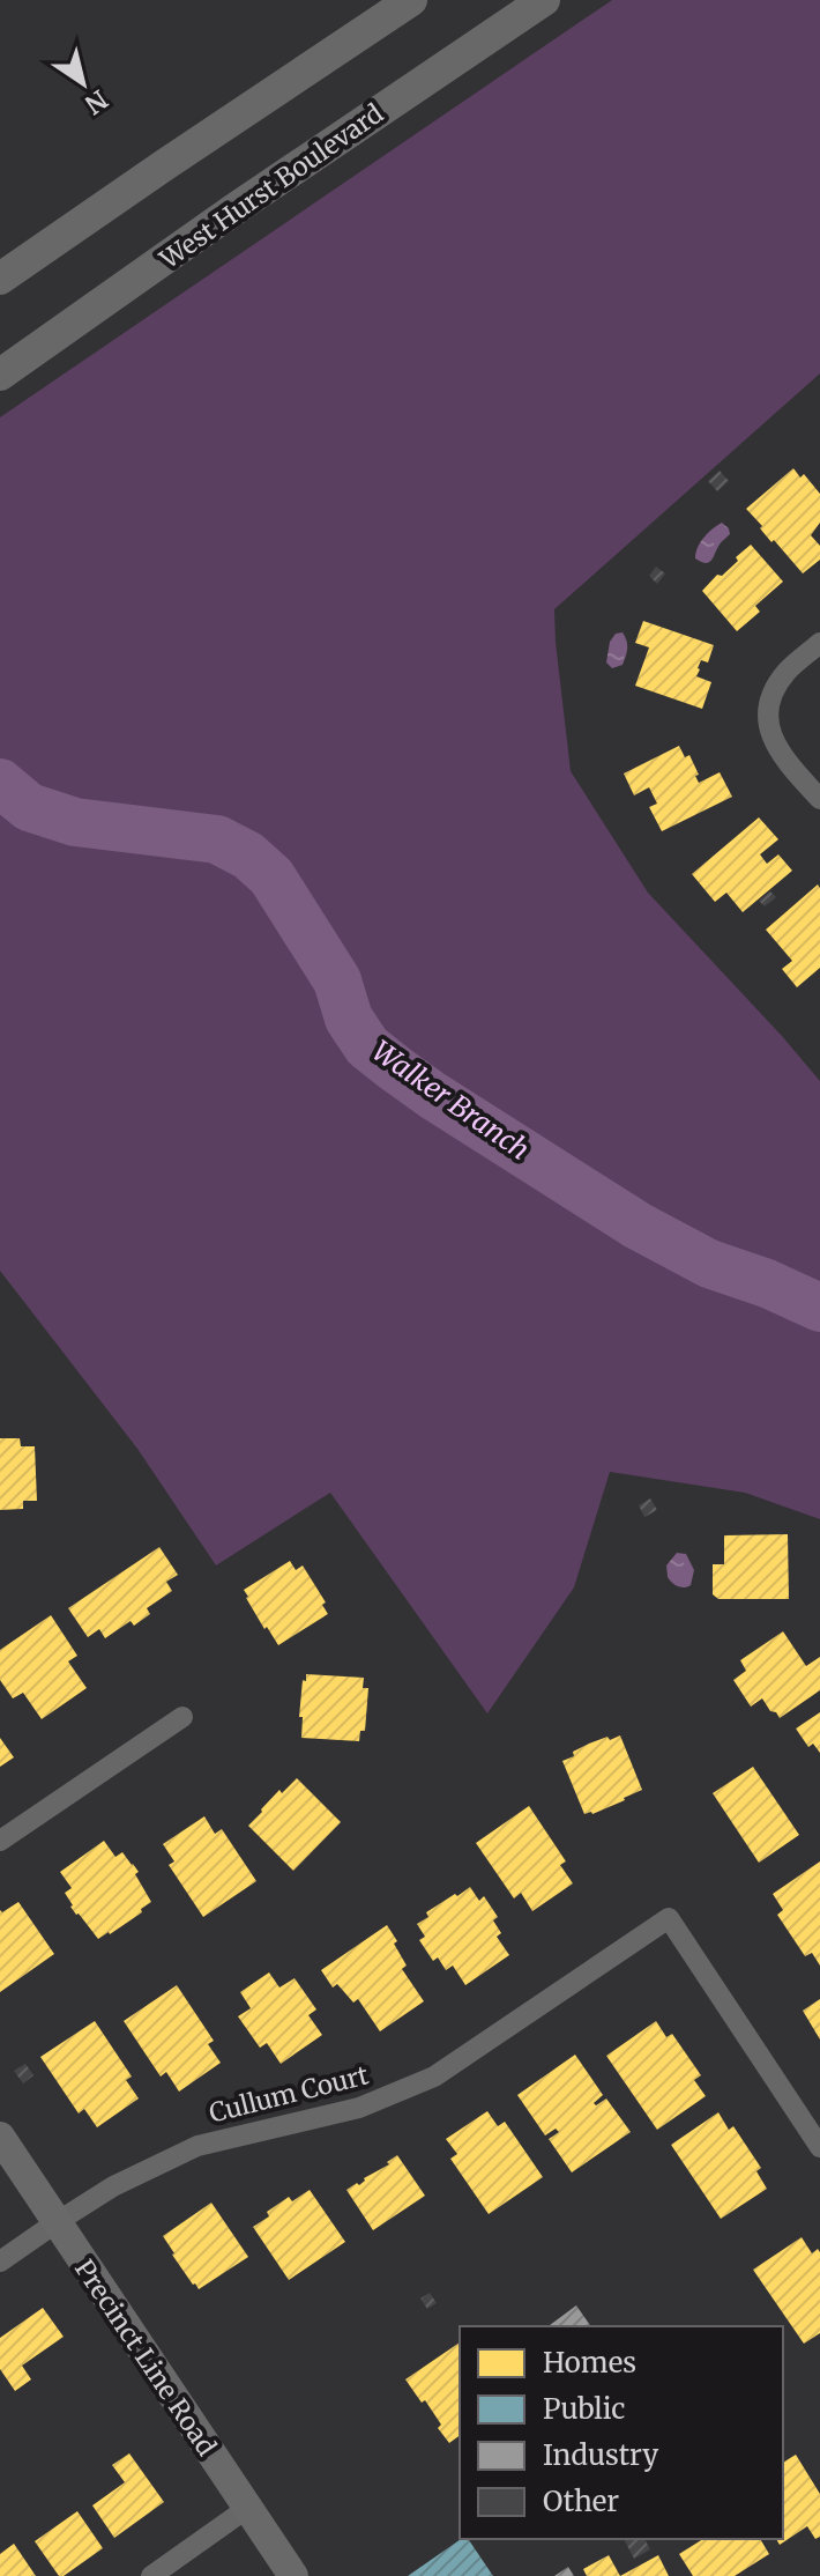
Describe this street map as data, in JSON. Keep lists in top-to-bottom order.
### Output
{
  "streets": {
    "main road": ["West Hurst Boulevard", "Precinct Line Road"],
    "street": ["Cullum Court"]
  },
  "crossings": [
    ["Cullum Court", "Precinct Line Road"]
  ],
  "water": ["Walker Branch"],
  "legend": [
    "Homes",
    "Public",
    "Industry",
    "Other"
  ],
  "north": "bottom right"
}
